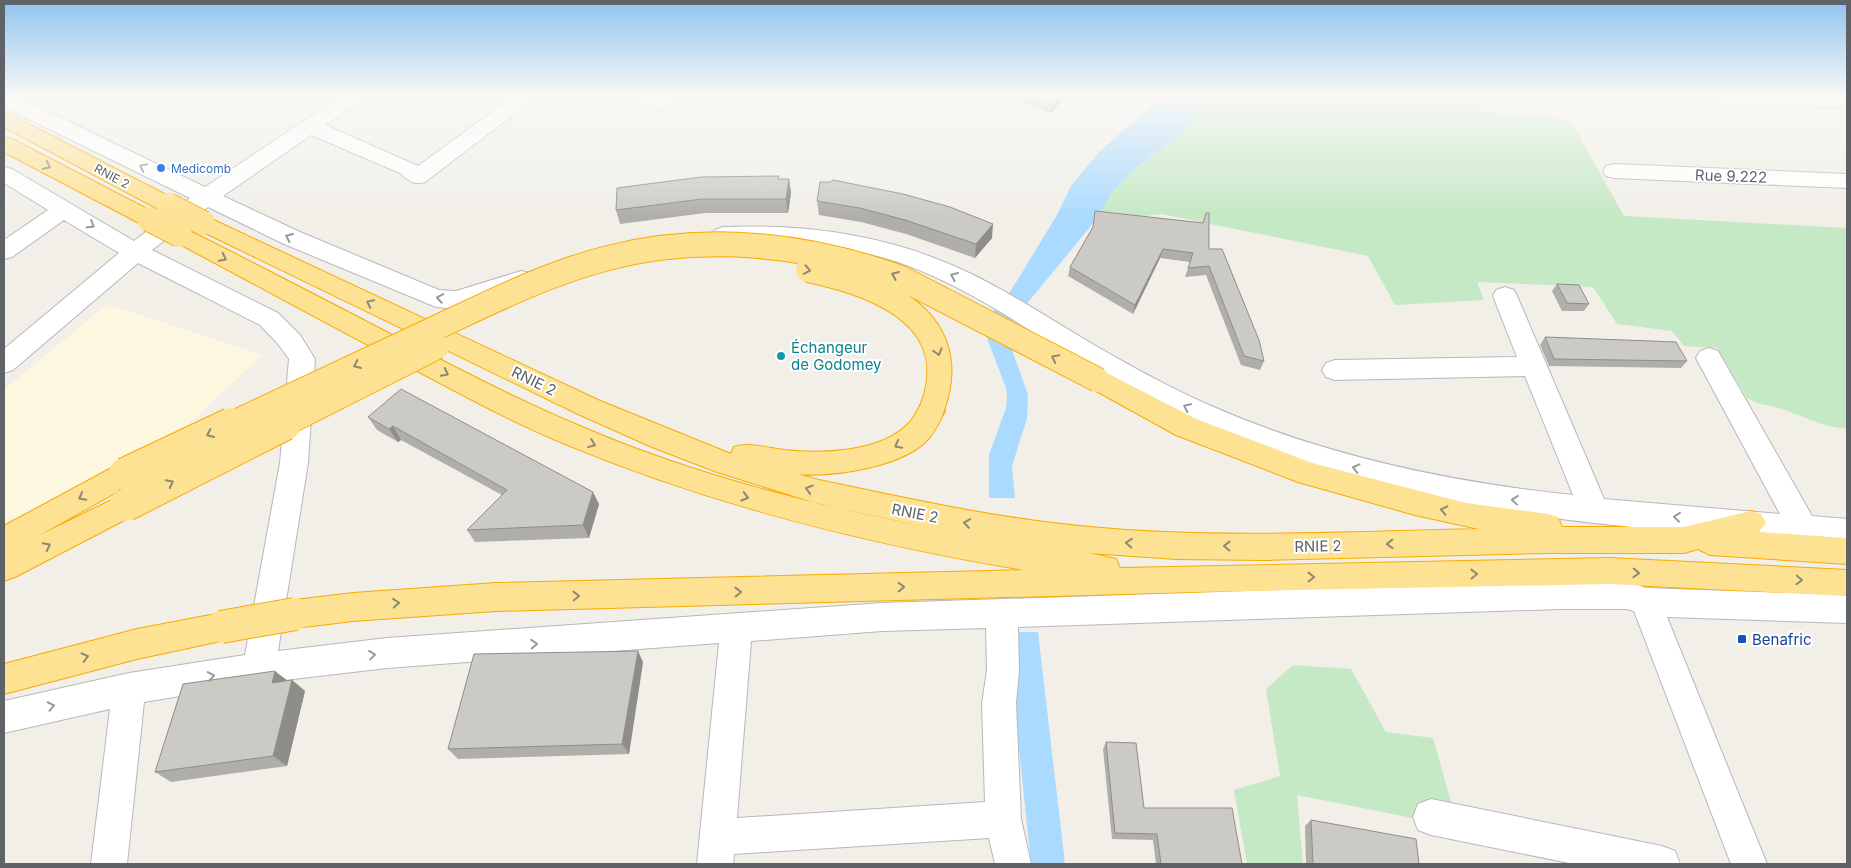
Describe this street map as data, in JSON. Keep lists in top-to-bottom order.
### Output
{
  "streets": {
    "highway": ["RNIE 2"],
    "street": ["Rue 9.222"]
  },
  "places": {
    "other": ["Medicomb", "Échangeur de Godomey"],
    "transit": ["Benafric"]
  }
}
